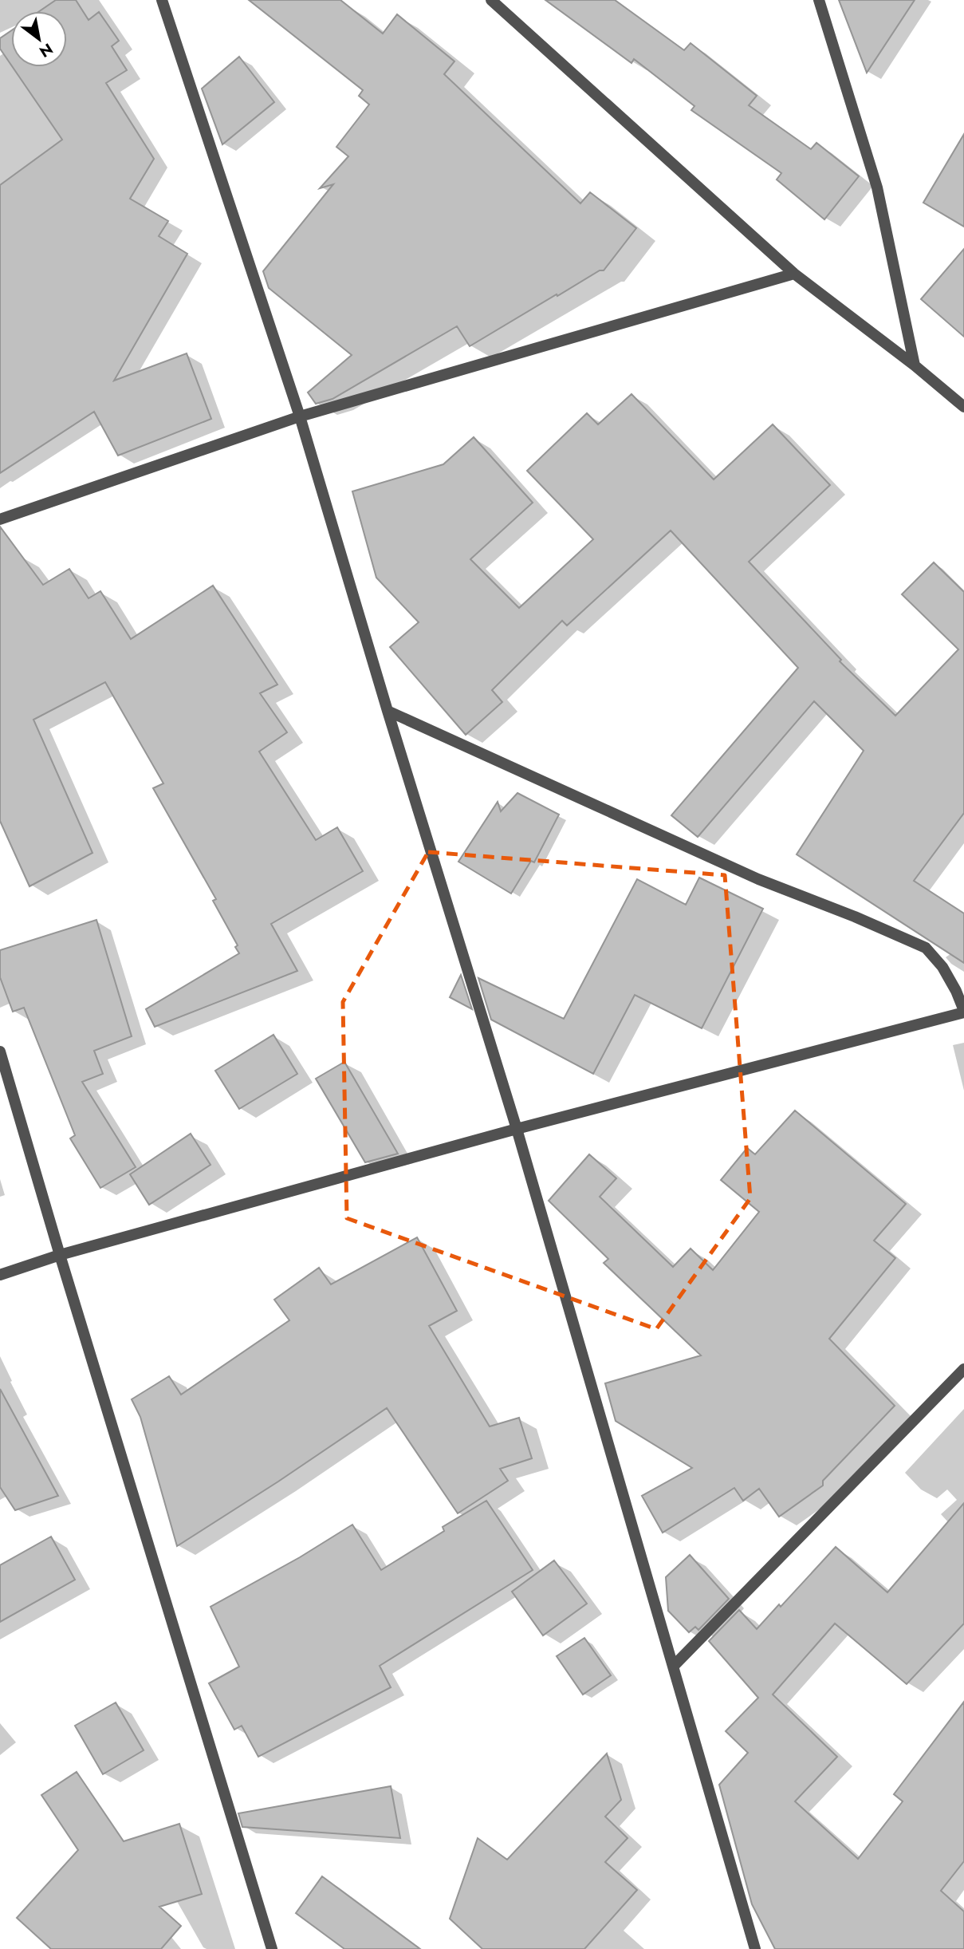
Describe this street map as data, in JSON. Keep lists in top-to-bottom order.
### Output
{
  "north": "bottom right"
}
